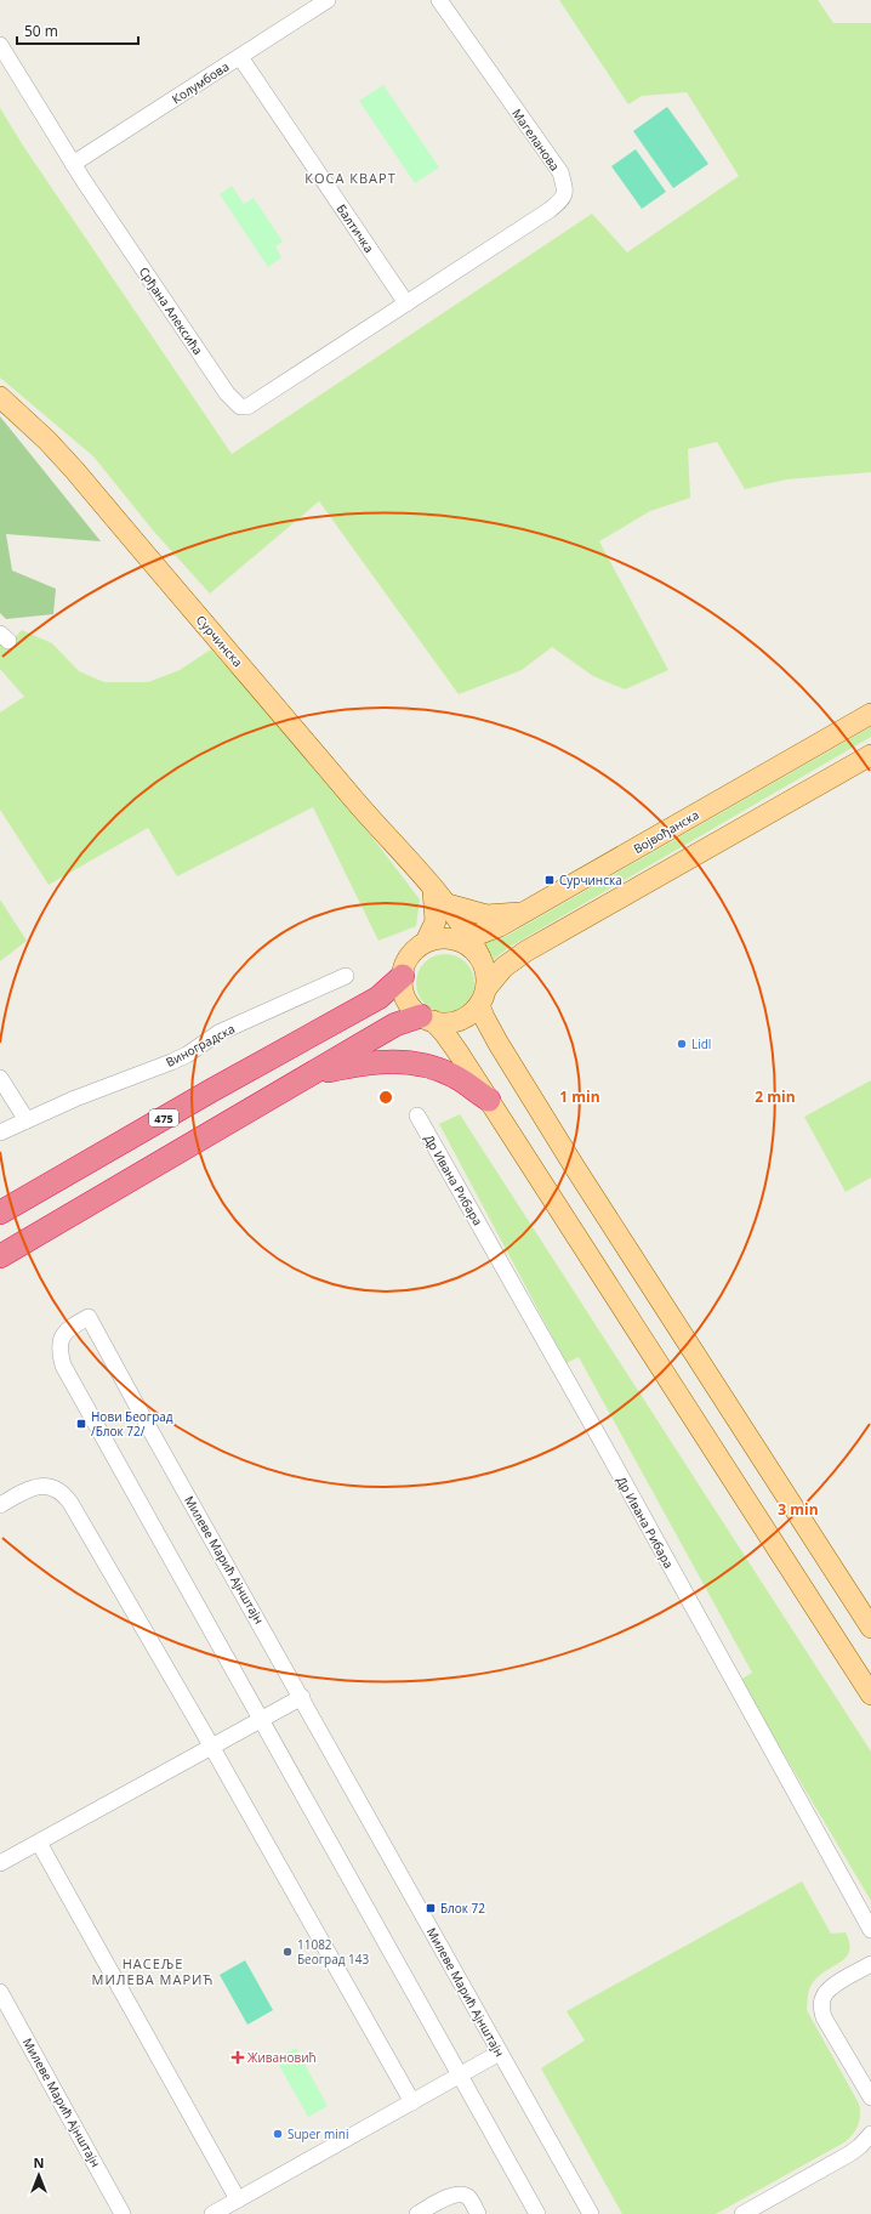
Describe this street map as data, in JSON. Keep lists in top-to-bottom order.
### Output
{
  "streets": {
    "highway": ["475"],
    "main road": ["Сурчинска", "Војвођанска"],
    "street": [
      "Колумбова",
      "Магеланова",
      "Балтичка",
      "Срђана Алексића",
      "Виноградска",
      "Др Ивана Рибара",
      "Милеве Марић Ајнштајн"
    ]
  },
  "crossings": [
    ["Колумбова", "Балтичка"],
    ["Колумбова", "Срђана Алексића"],
    ["Магеланова", "Балтичка"],
    ["Магеланова", "Срђана Алексића"],
    ["Балтичка", "Срђана Алексића"],
    ["Сурчинска", "Војвођанска"],
    ["Сурчинска", "475"],
    ["Војвођанска", "475"]
  ],
  "districts": ["КОСА КВАРТ", "НАСЕЉЕ МИЛЕВА МАРИЋ"],
  "places": {
    "transit": ["Сурчинска", "Нови Београд /Блок 72/", "Блок 72"],
    "other": ["Lidl", "11082 Београд 143", "Super mini"],
    "health": ["Живановић"]
  },
  "scale_bar": "50 m",
  "north": "top",
  "rings": ["1 min", "2 min", "3 min"]
}
